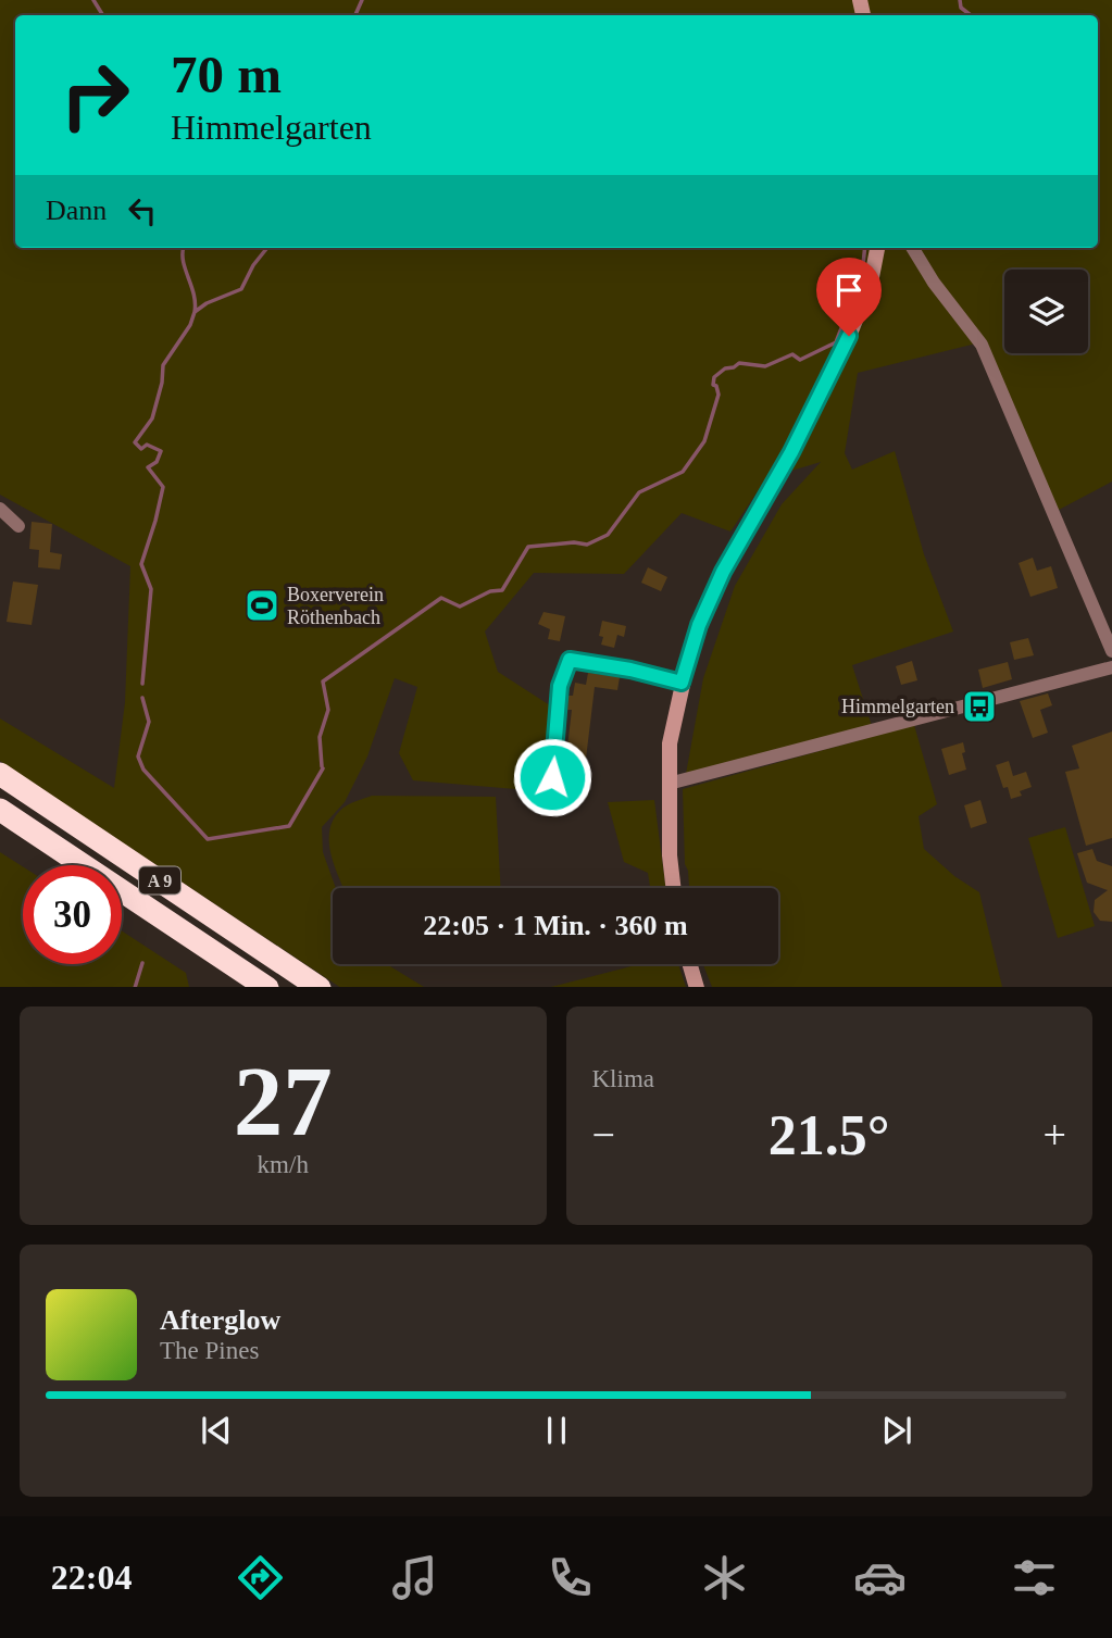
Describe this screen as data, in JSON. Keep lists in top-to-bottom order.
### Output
{
  "streets": {
    "highway": ["A 9"]
  },
  "places": {
    "sports": ["Boxerverein Röthenbach"],
    "bus stop": ["Himmelgarten"]
  },
  "page": {
    "turn": ["70 m", "Himmelgarten"],
    "then": "Dann",
    "limit": "30",
    "trip": "22:05 · 1 Min. · 360 m",
    "tile": [
      ["27", "km/h"],
      "Klima"
    ],
    "heat": ["−", "21.5°", "+"],
    "song": ["Afterglow", "The Pines"],
    "tabs": "22:04"
  }
}
